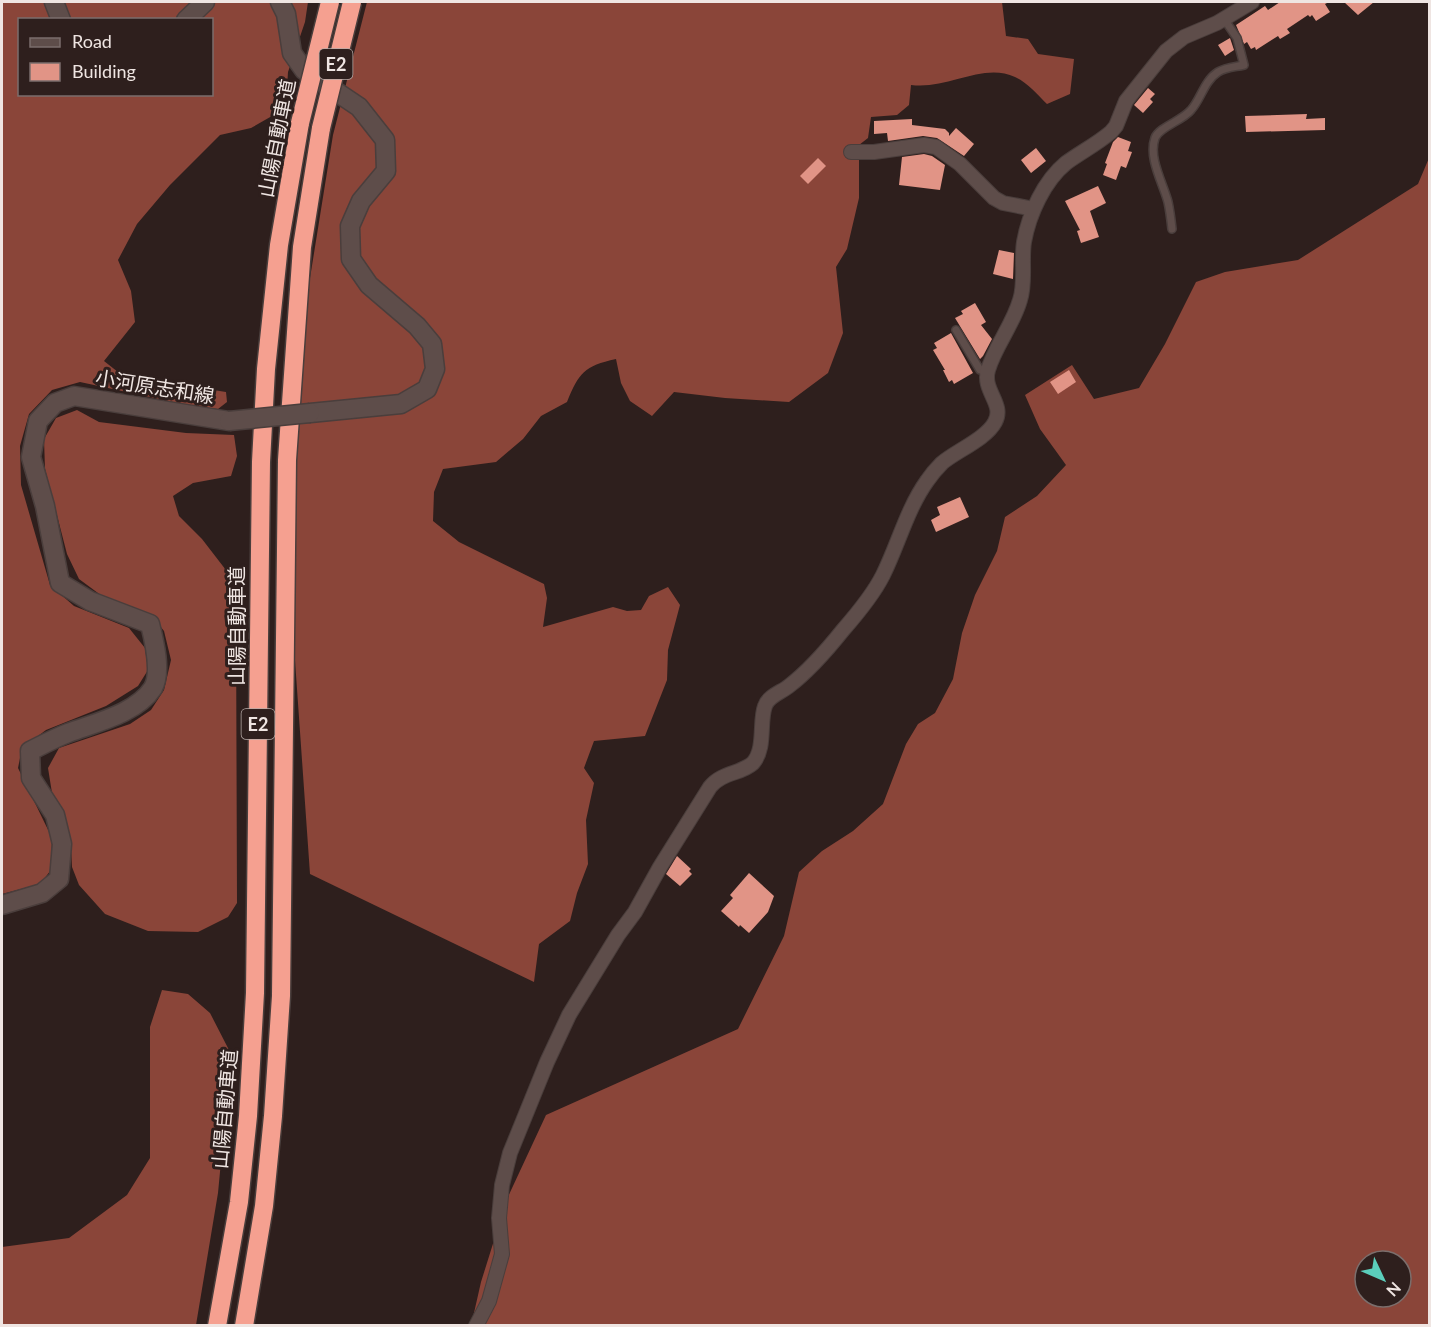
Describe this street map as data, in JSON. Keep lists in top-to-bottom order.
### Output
{
  "streets": {
    "highway": ["E2", "山陽自動車道"],
    "main road": ["小河原志和線"]
  },
  "legend": ["Road", "Building"],
  "north": "bottom right"
}
